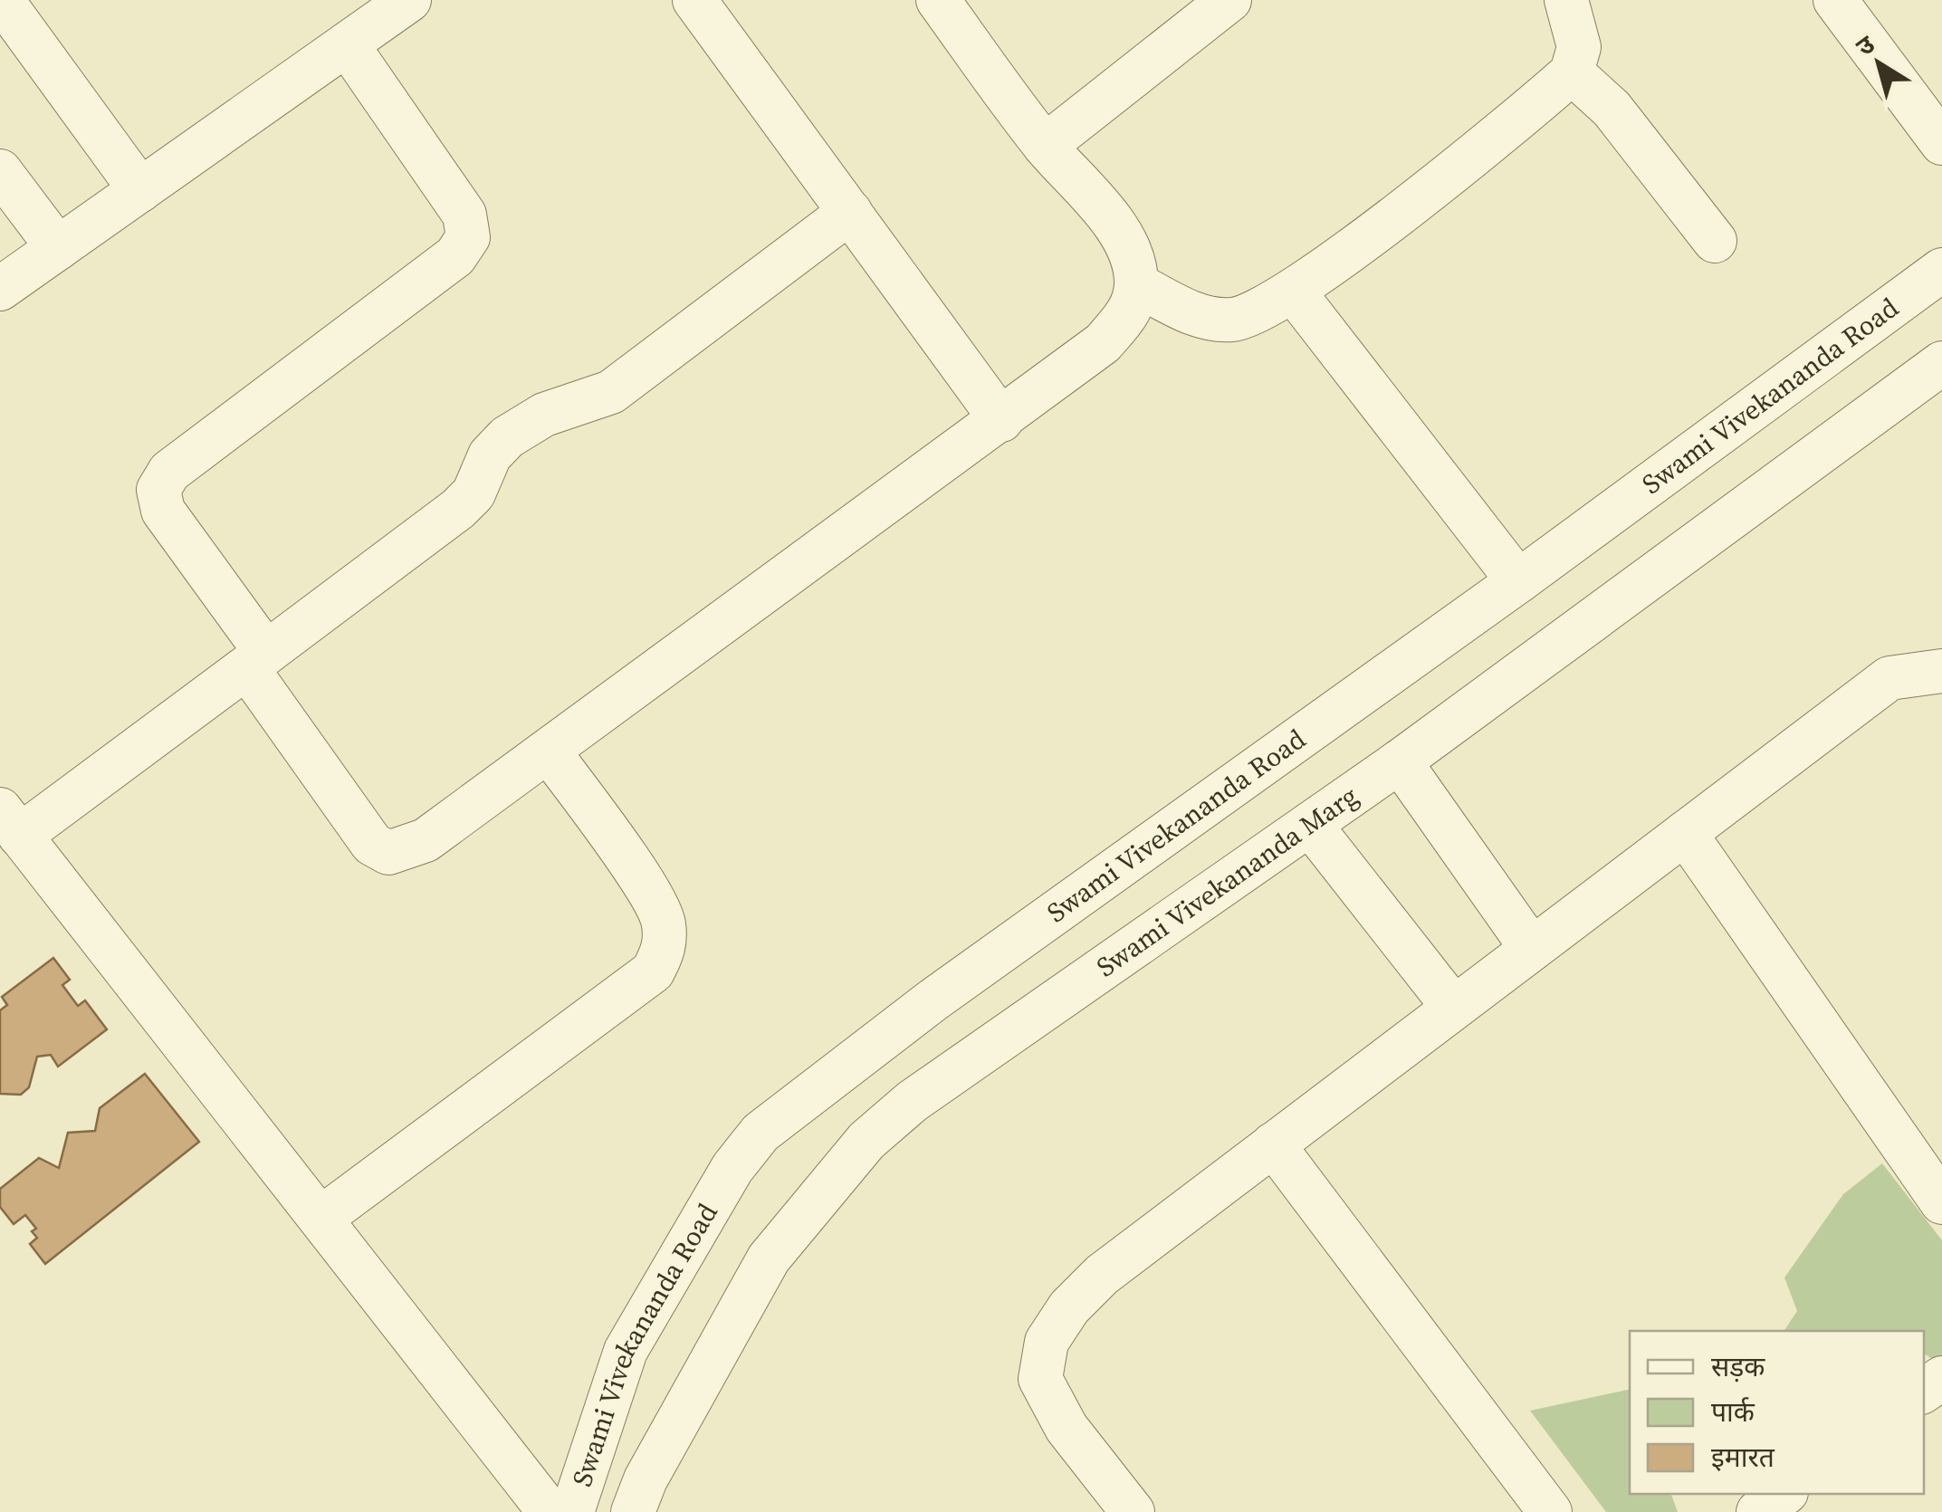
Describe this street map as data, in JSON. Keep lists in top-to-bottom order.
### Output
{
  "streets": {
    "street": ["Swami Vivekananda Road", "Swami Vivekananda Marg"]
  },
  "legend": ["सड़क", "पार्क", "इमारत"],
  "north": "top left"
}
